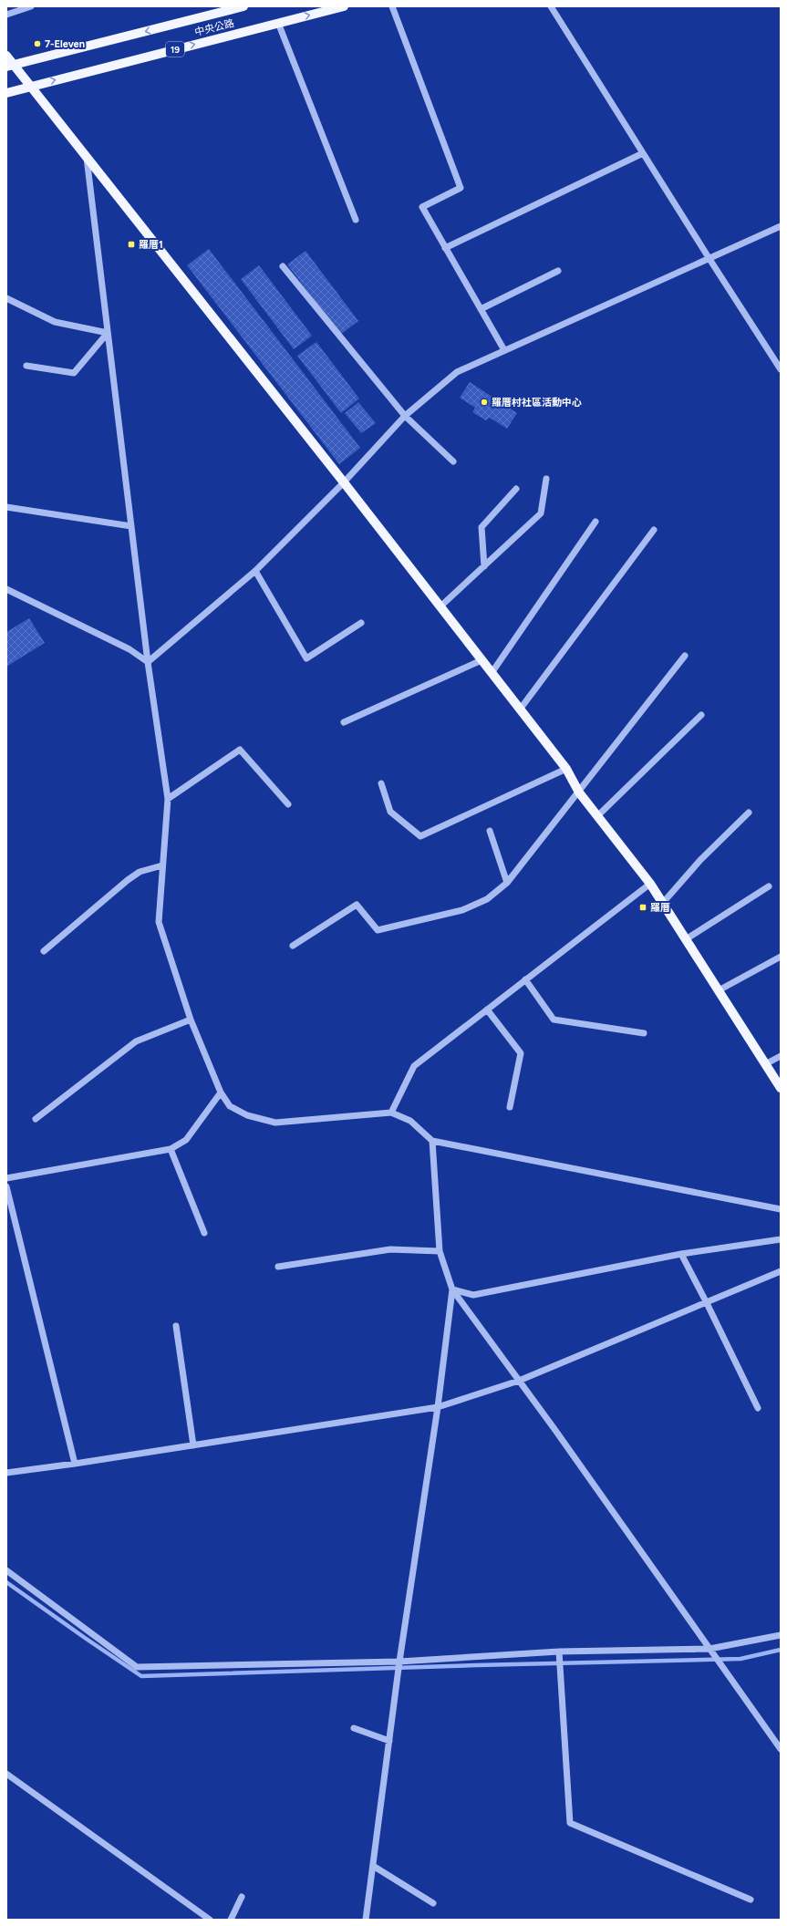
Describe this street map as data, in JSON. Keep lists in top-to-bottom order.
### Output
{
  "streets": {
    "main road": ["中央公路", "19"]
  },
  "places": {
    "other": ["7-Eleven", "羅厝村社區活動中心"],
    "transit": ["羅厝1", "羅厝"]
  }
}
